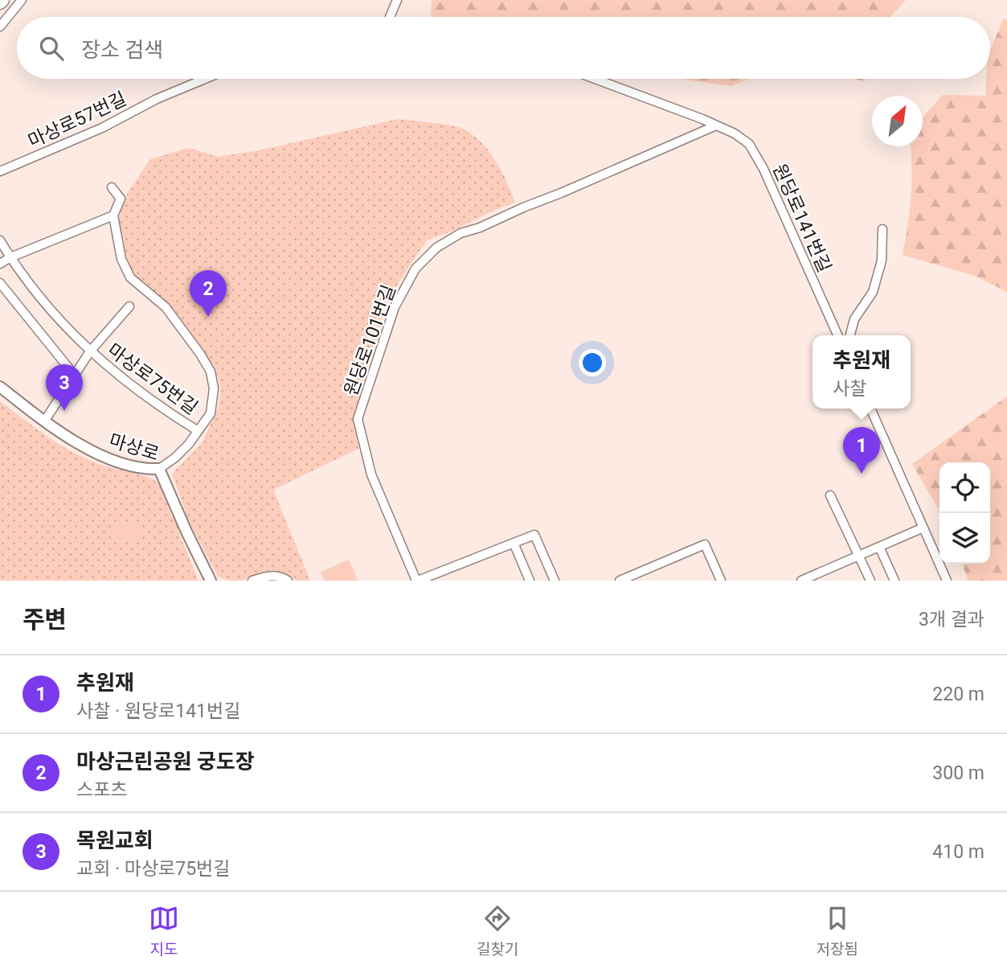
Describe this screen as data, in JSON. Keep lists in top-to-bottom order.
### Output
{
  "streets": {
    "street": [
      "마상로57번길",
      "원당로141번길",
      "원당로101번길",
      "마상로75번길",
      "마상로"
    ]
  },
  "crossings": [
    ["원당로141번길", "원당로101번길"],
    ["마상로75번길", "마상로"]
  ],
  "north": "top right",
  "page": {
    "search": "장소 검색",
    "pins": ["2", "3", "1"],
    "popup": ["추원재", "사찰"],
    "heading": ["주변", "3개 결과"],
    "list": [
      {
        "mark": "1",
        "name": "추원재",
        "note": "사찰 · 원당로141번길",
        "value": "220 m"
      },
      {
        "mark": "2",
        "name": "마상근린공원 궁도장",
        "note": "스포츠",
        "value": "300 m"
      },
      {
        "mark": "3",
        "name": "목원교회",
        "note": "교회 · 마상로75번길",
        "value": "410 m"
      }
    ],
    "nav": ["지도", "길찾기", "저장됨"]
  }
}
